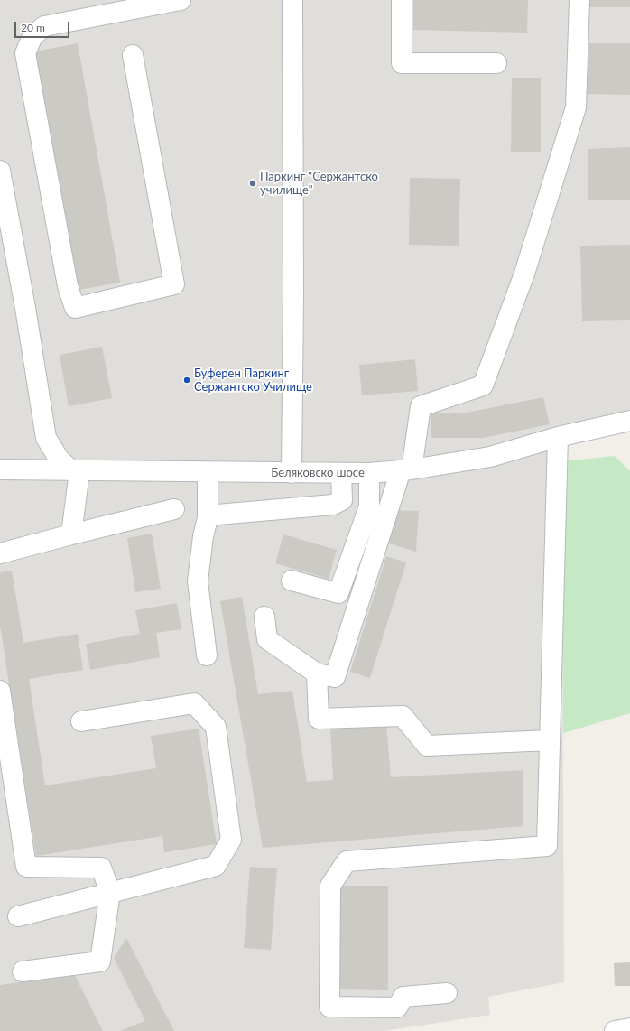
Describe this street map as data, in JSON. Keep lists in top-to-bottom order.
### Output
{
  "streets": {
    "street": ["Беляковско шосе"]
  },
  "places": ["Паркинг \"Сержантско училище\"", "Буферен Паркинг Сержантско Училище"],
  "scale_bar": "20 m"
}
